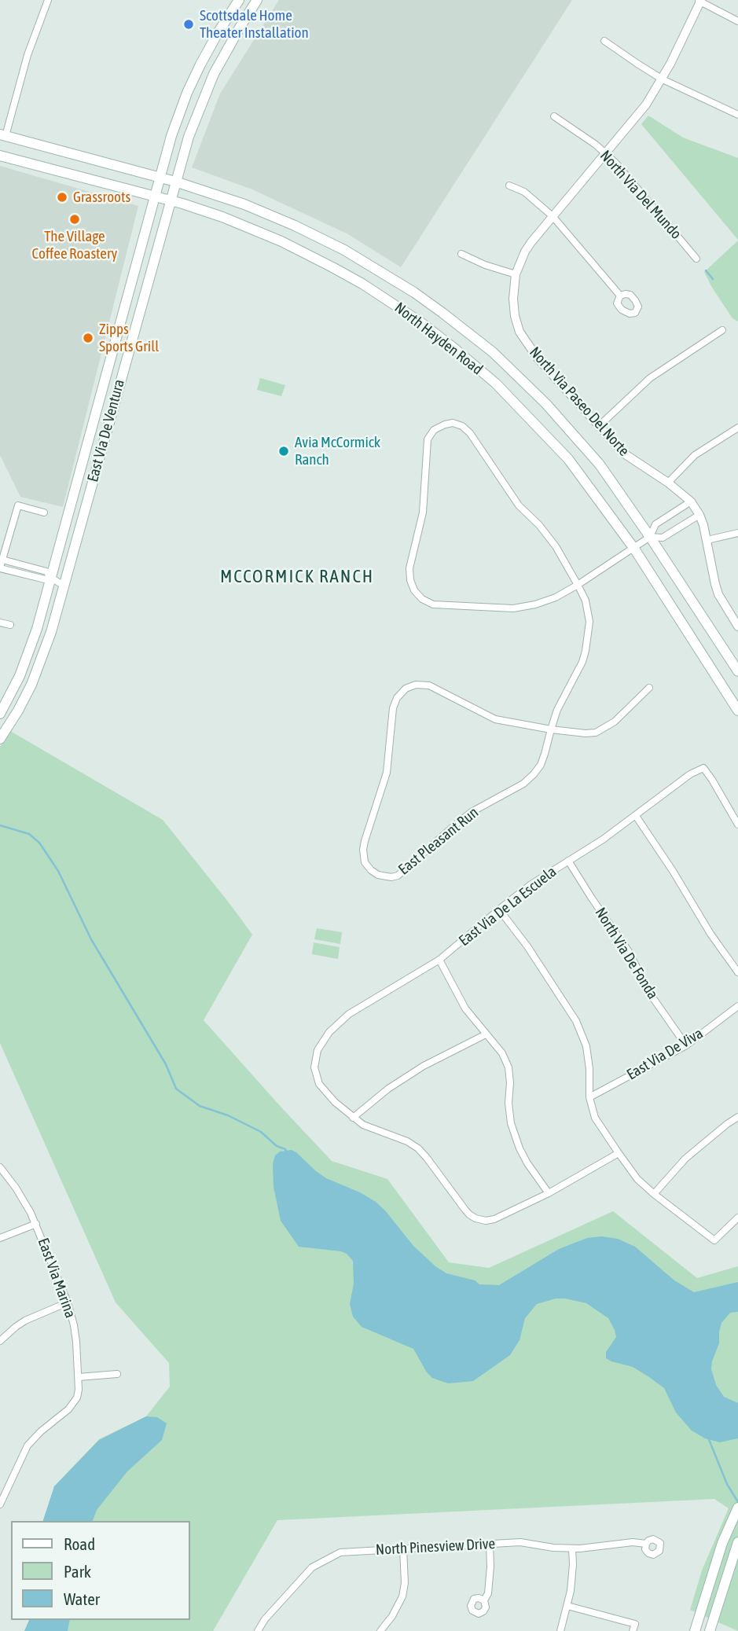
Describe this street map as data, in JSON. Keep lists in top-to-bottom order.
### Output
{
  "streets": {
    "main road": ["North Hayden Road", "East Via De Ventura"],
    "street": [
      "North Via Del Mundo",
      "North Via Paseo Del Norte",
      "East Pleasant Run",
      "East Via De La Escuela",
      "North Via De Fonda",
      "East Via De Viva",
      "East Via Marina",
      "North Pinesview Drive"
    ]
  },
  "crossings": [
    ["North Via Del Mundo", "North Via Paseo Del Norte"],
    ["North Hayden Road", "East Via De Ventura"],
    ["North Hayden Road", "East Pleasant Run"],
    ["North Via Paseo Del Norte", "East Pleasant Run"],
    ["East Via De La Escuela", "North Via De Fonda"],
    ["North Via De Fonda", "East Via De Viva"]
  ],
  "districts": ["MCCORMICK RANCH"],
  "places": [
    "Scottsdale Home Theater Installation",
    "Grassroots",
    "The Village Coffee Roastery",
    "Zipps Sports Grill",
    "Avia McCormick Ranch"
  ],
  "legend": ["Road", "Park", "Water"]
}
